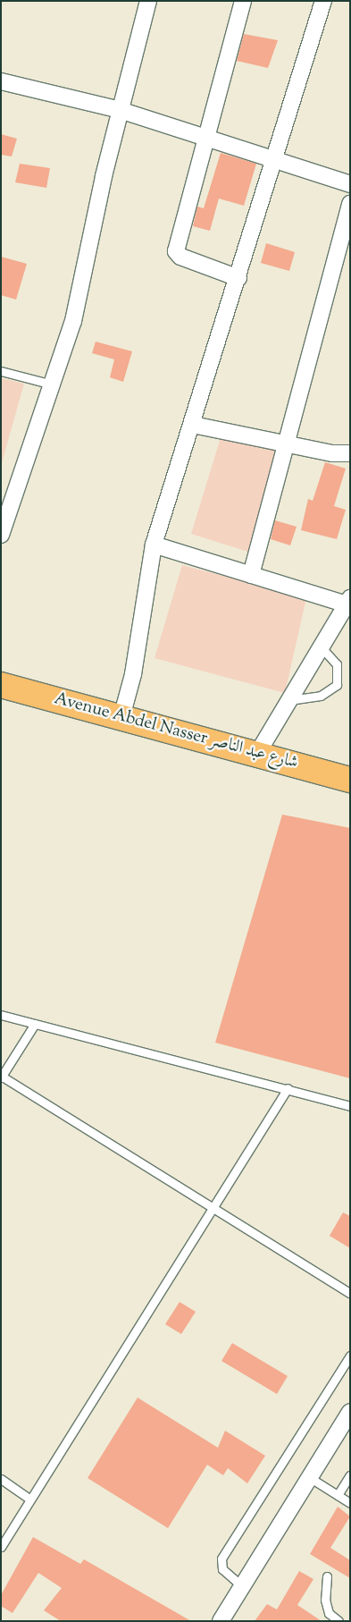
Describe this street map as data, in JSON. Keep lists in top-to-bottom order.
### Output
{
  "streets": {
    "main road": ["Avenue Abdel Nasser شارع عبد الناصر"]
  }
}
